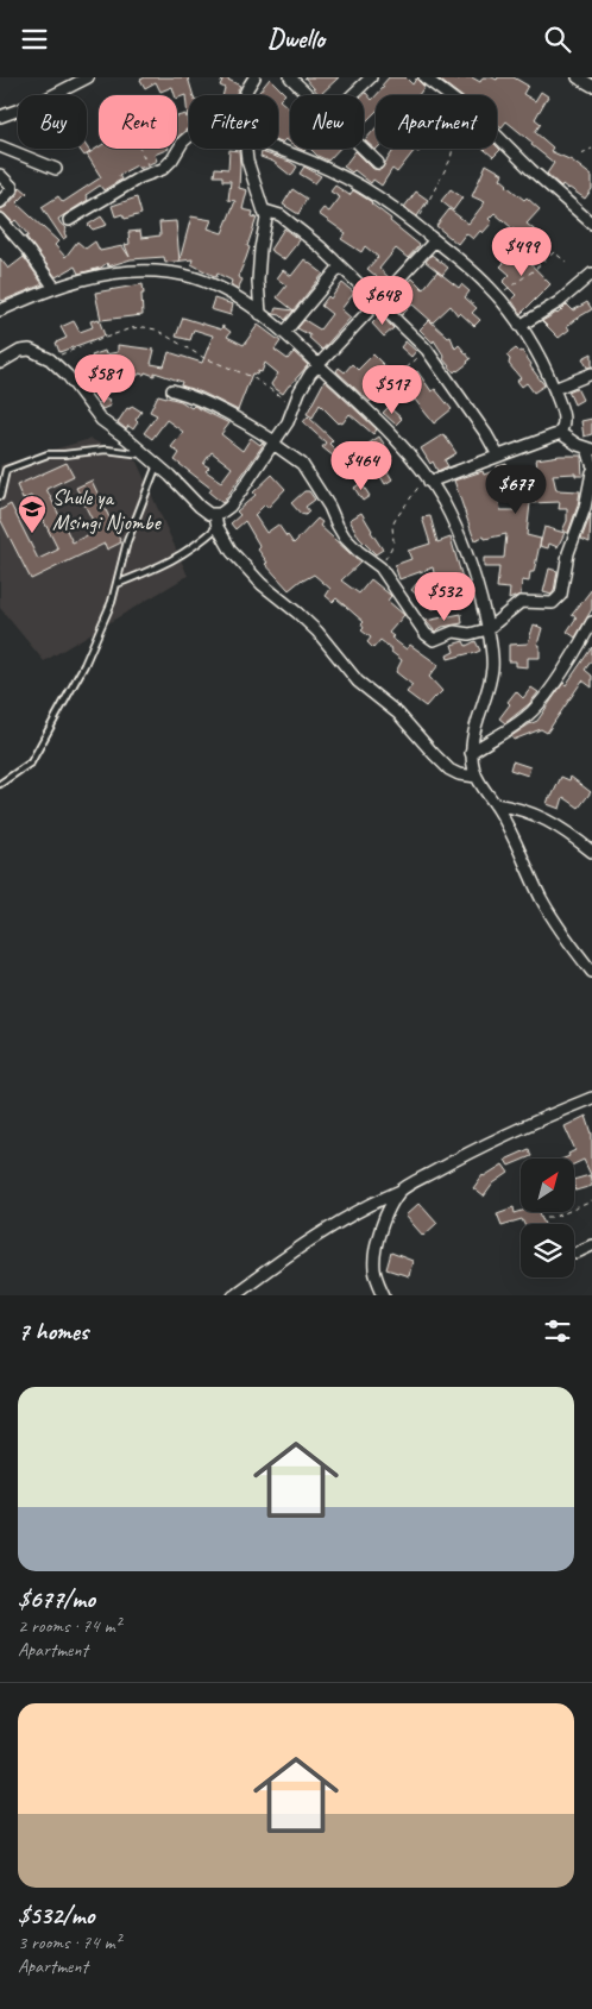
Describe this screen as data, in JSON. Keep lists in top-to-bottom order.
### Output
{
  "places": {
    "school or university": ["Shule ya Msingi Njombe"]
  },
  "north": "top right",
  "page": {
    "header": "Dwello",
    "chip": [
      "Buy",
      "Rent",
      "Filters",
      "New",
      "Apartment"
    ],
    "price": [
      "$499",
      "$648",
      "$581",
      "$517",
      "$464",
      "$677",
      "$532"
    ],
    "heading": "7 homes",
    "list": [
      {
        "name": "$677/mo",
        "note": "2 rooms · 74 m² · Apartment"
      },
      {
        "name": "$532/mo",
        "note": "3 rooms · 74 m² · Apartment"
      }
    ]
  }
}
